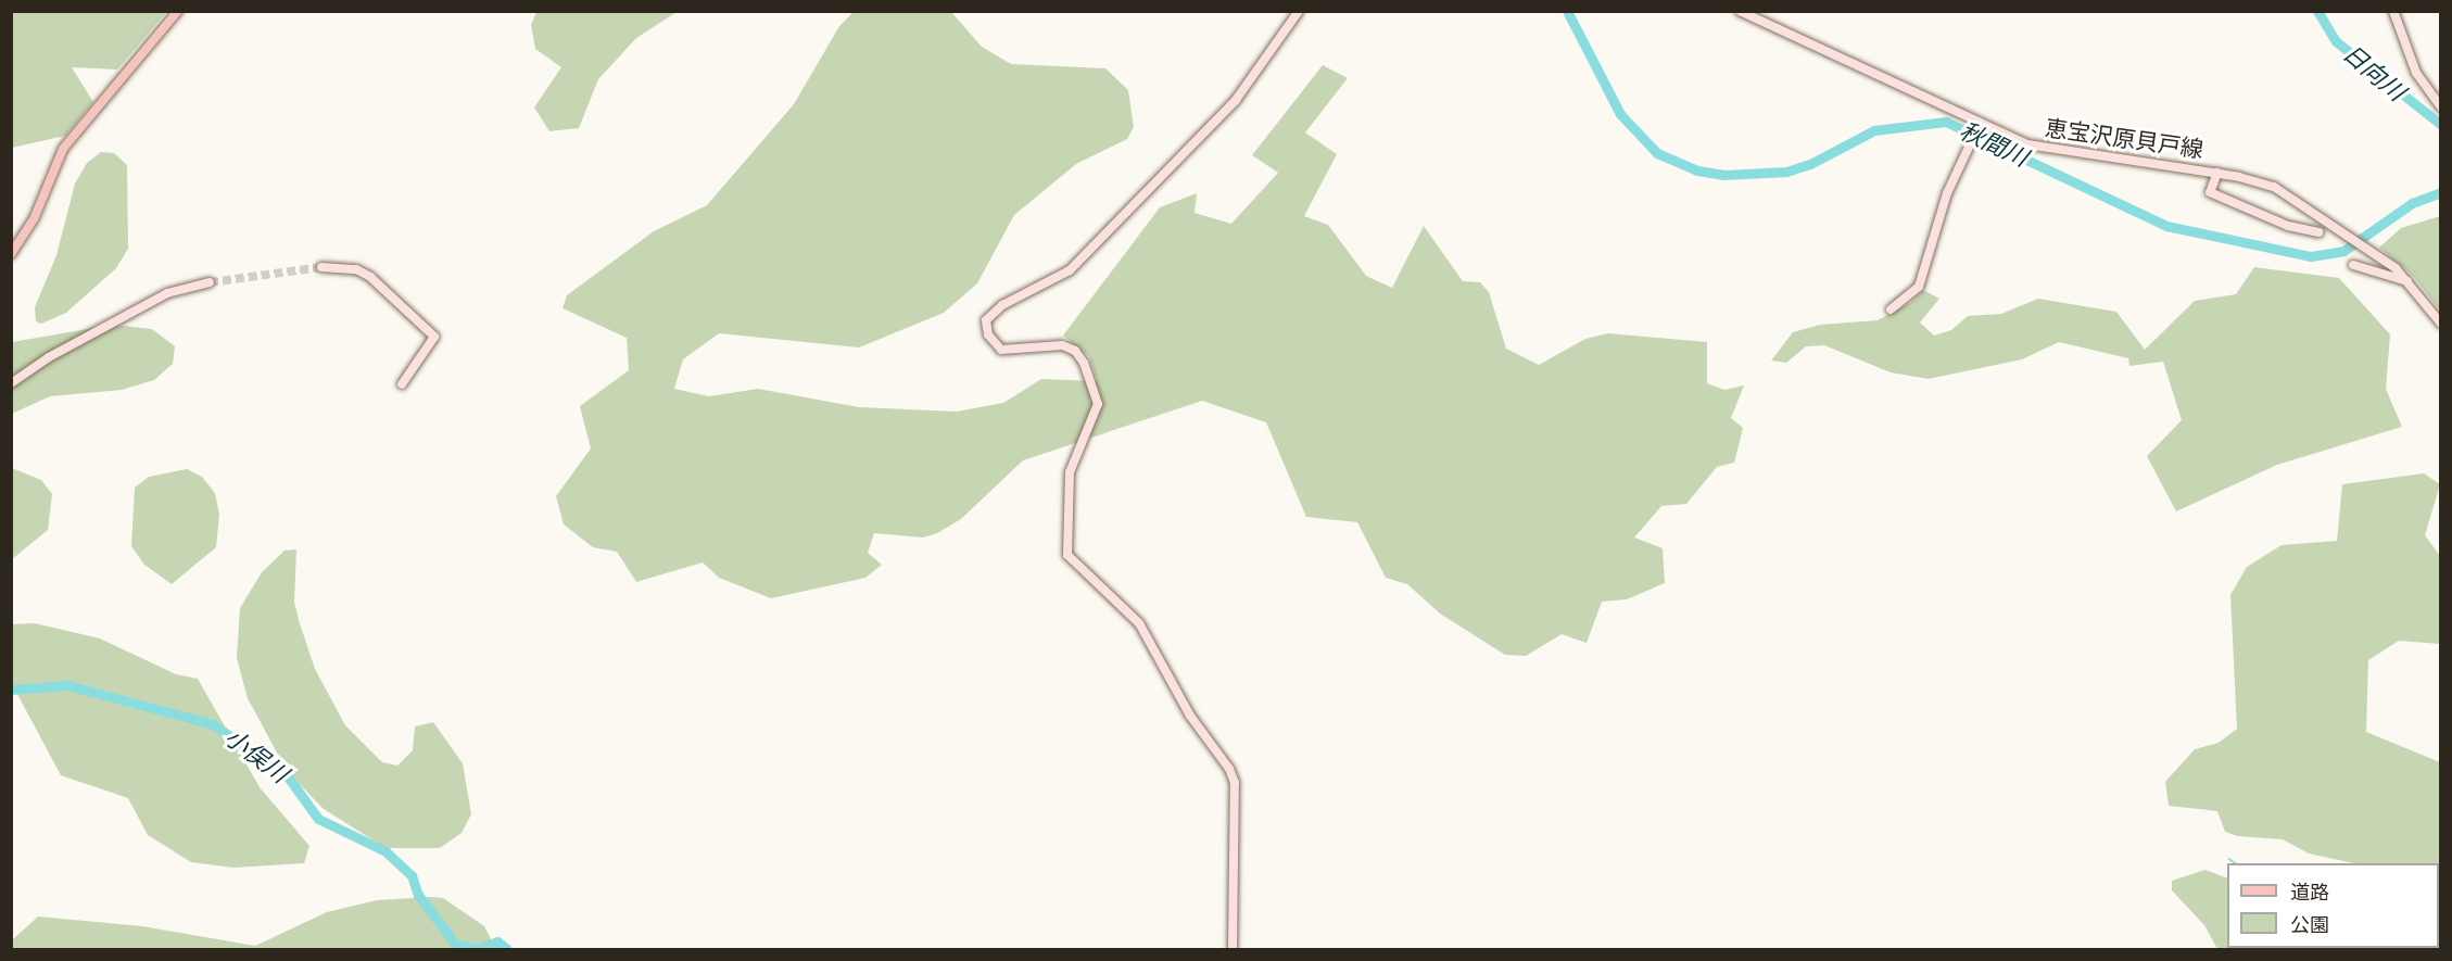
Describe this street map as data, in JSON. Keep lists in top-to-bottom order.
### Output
{
  "streets": {
    "street": ["恵宝沢原貝戸線"]
  },
  "water": ["日向川", "秋間川", "小俣川"],
  "legend": ["道路", "公園"]
}
